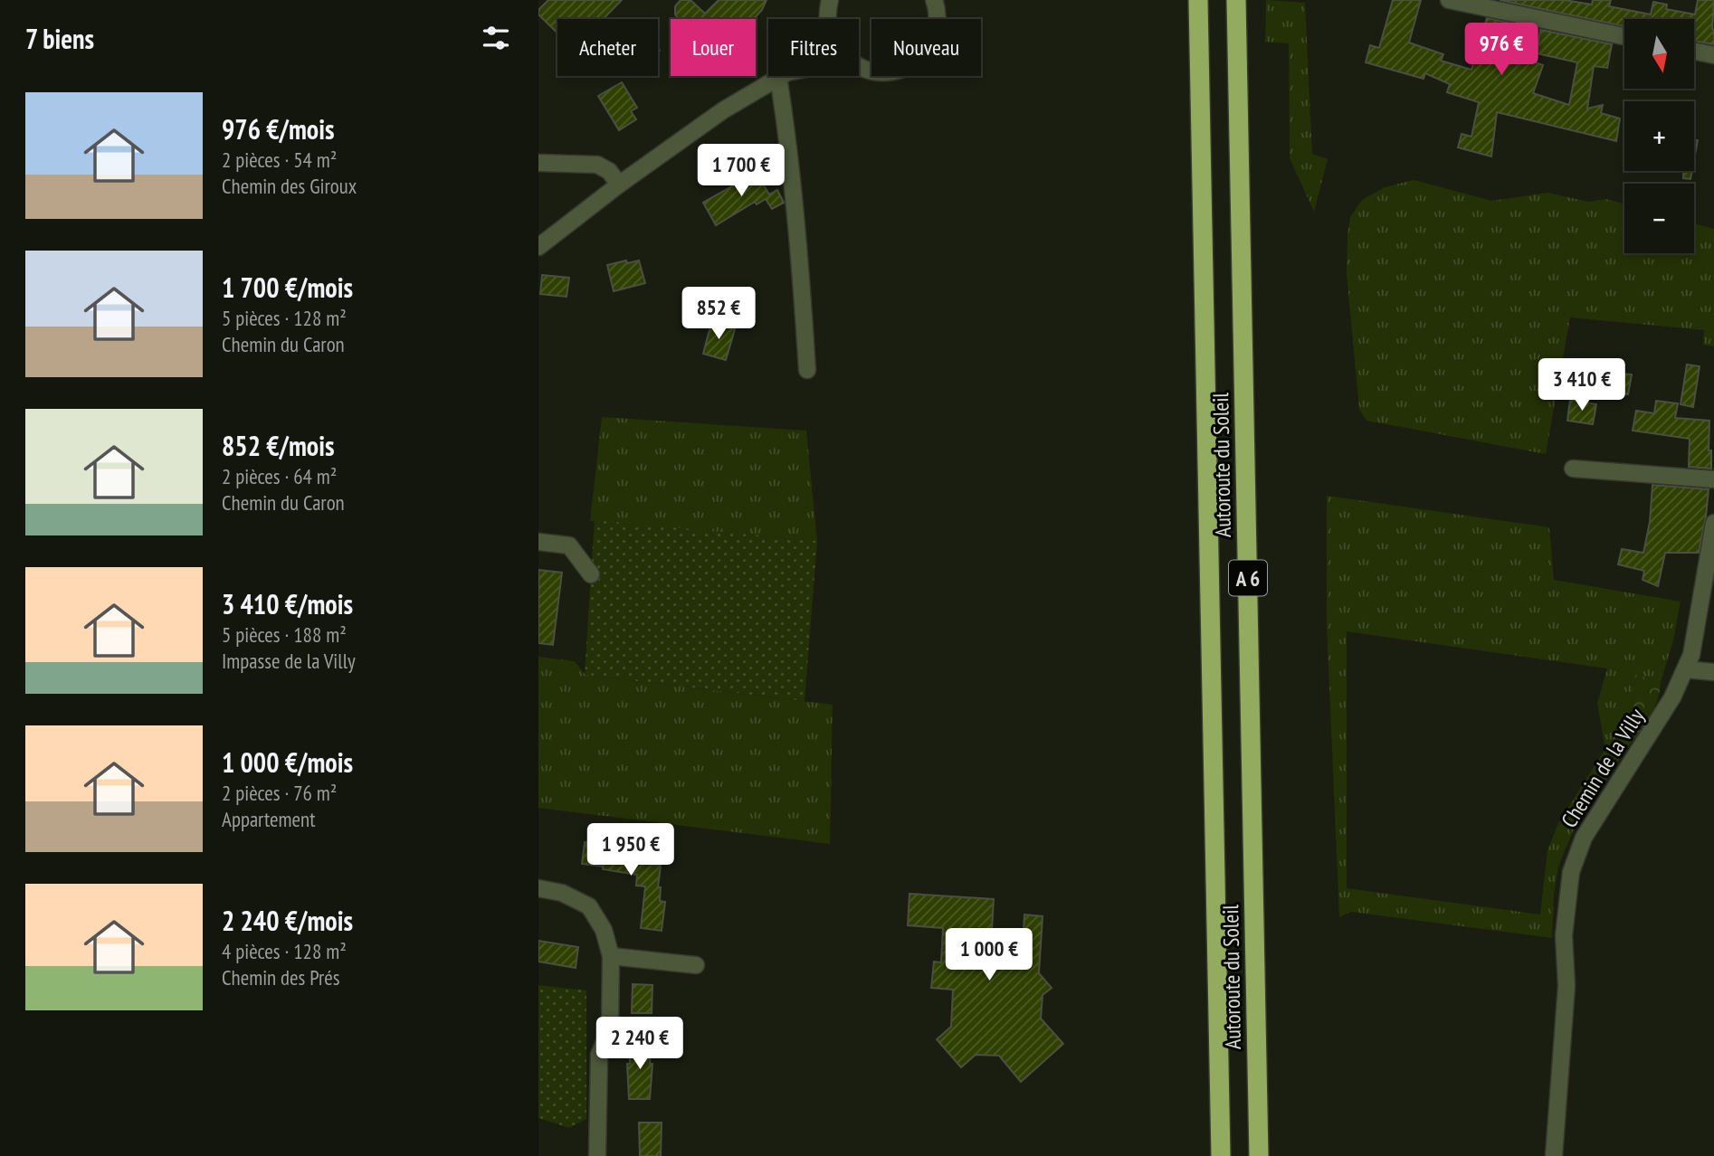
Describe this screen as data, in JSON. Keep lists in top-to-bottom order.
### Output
{
  "streets": {
    "highway": ["Autoroute du Soleil", "A 6"],
    "street": ["Chemin de la Villy"]
  },
  "north": "bottom",
  "page": {
    "heading": "7 biens",
    "map_buttons": ["+", "−"],
    "chip": [
      "Acheter",
      "Louer",
      "Filtres",
      "Nouveau"
    ],
    "price": [
      "976 €",
      "1 700 €",
      "852 €",
      "3 410 €",
      "1 950 €",
      "1 000 €",
      "2 240 €"
    ],
    "list": [
      {
        "name": "976 €/mois",
        "note": "2 pièces · 54 m² · Chemin des Giroux"
      },
      {
        "name": "1 700 €/mois",
        "note": "5 pièces · 128 m² · Chemin du Caron"
      },
      {
        "name": "852 €/mois",
        "note": "2 pièces · 64 m² · Chemin du Caron"
      },
      {
        "name": "3 410 €/mois",
        "note": "5 pièces · 188 m² · Impasse de la Villy"
      },
      {
        "name": "1 000 €/mois",
        "note": "2 pièces · 76 m² · Appartement"
      },
      {
        "name": "2 240 €/mois",
        "note": "4 pièces · 128 m² · Chemin des Prés"
      }
    ]
  }
}
